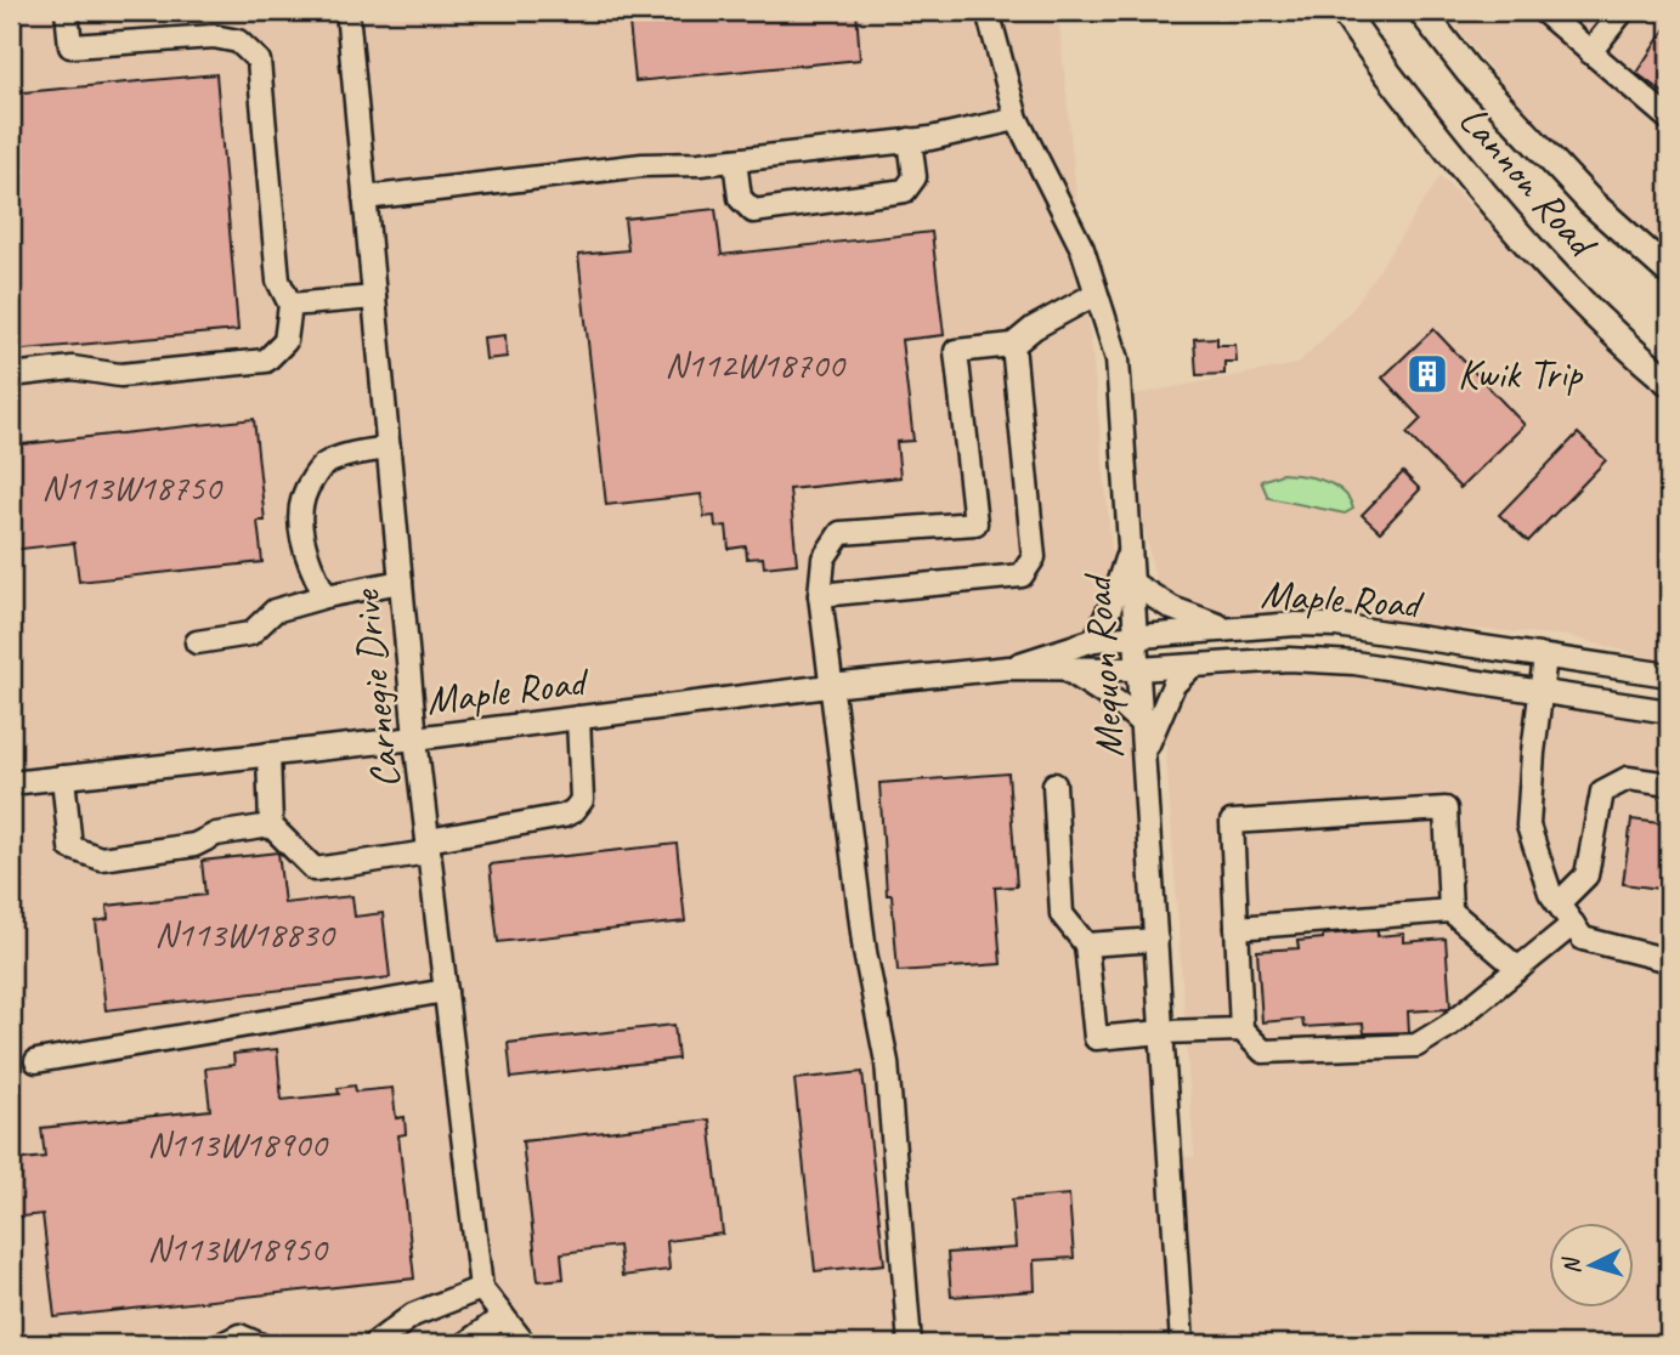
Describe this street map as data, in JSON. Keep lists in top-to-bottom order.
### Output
{
  "streets": {
    "main road": ["Lannon Road"],
    "street": ["Maple Road", "Mequon Road", "Carnegie Drive"]
  },
  "crossings": [
    ["Maple Road", "Mequon Road"],
    ["Maple Road", "Carnegie Drive"]
  ],
  "places": {
    "building": ["Kwik Trip"]
  },
  "house_numbers": [
    "N112W18700",
    "N113W18750",
    "N113W18830",
    "N113W18900",
    "N113W18950"
  ],
  "north": "left"
}
